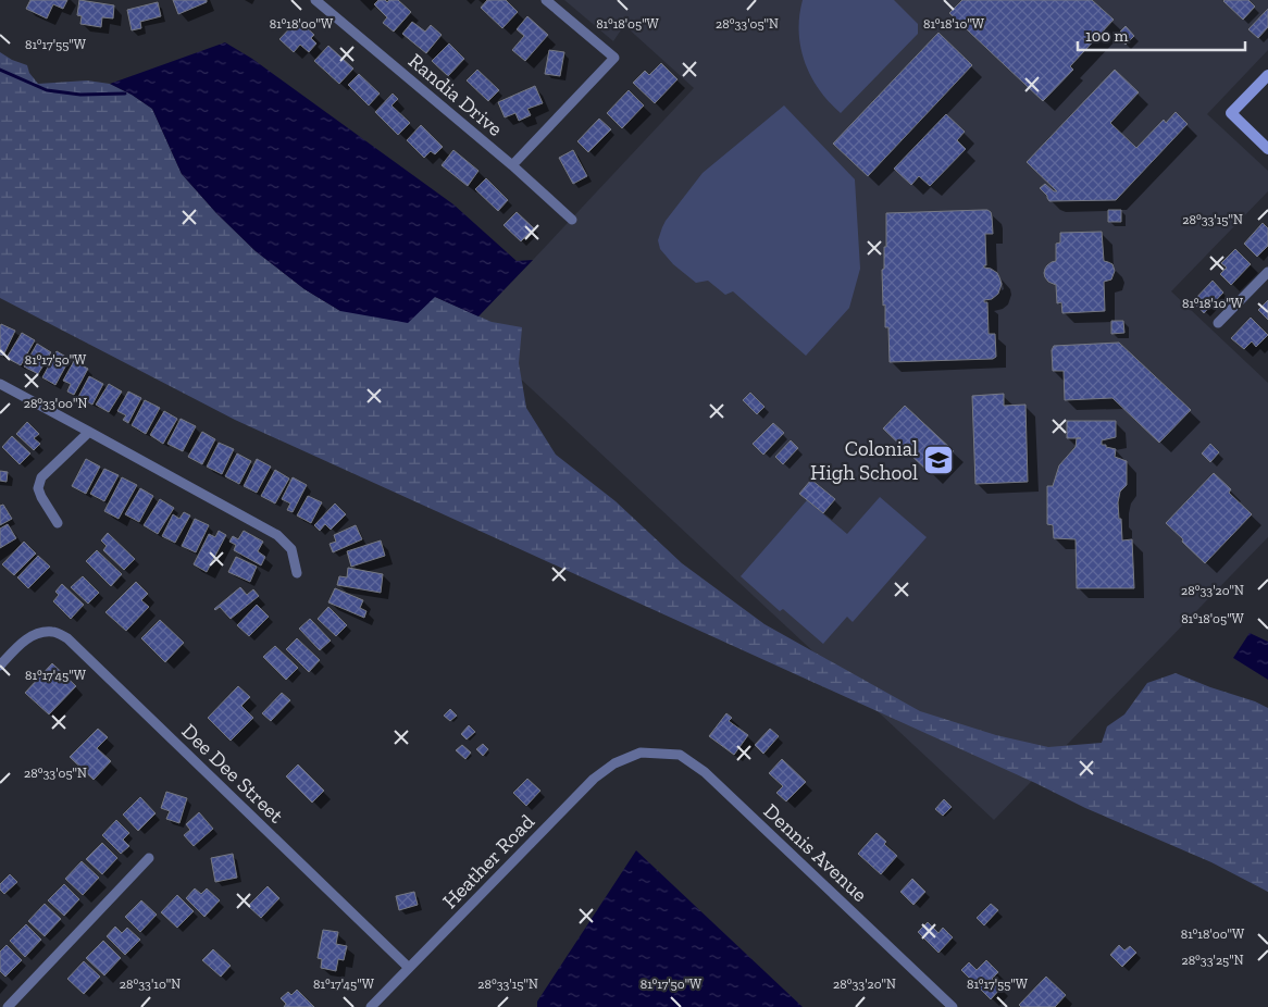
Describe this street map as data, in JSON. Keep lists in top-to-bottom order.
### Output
{
  "streets": {
    "street": [
      "Randia Drive",
      "Dee Dee Street",
      "Dennis Avenue",
      "Heather Road"
    ]
  },
  "crossings": [
    ["Dee Dee Street", "Heather Road"],
    ["Dennis Avenue", "Heather Road"]
  ],
  "places": {
    "school or university": ["Colonial High School"]
  },
  "scale_bar": "100 m",
  "coordinates": [
    "81°18'00\"W",
    "81°18'05\"W",
    "81°18'10\"W",
    "28°33'05\"N",
    "81°17'55\"W",
    "28°33'15\"N",
    "81°17'50\"W",
    "28°33'00\"N",
    "28°33'20\"N",
    "81°17'45\"W",
    "28°33'25\"N",
    "28°33'10\"N"
  ]
}
